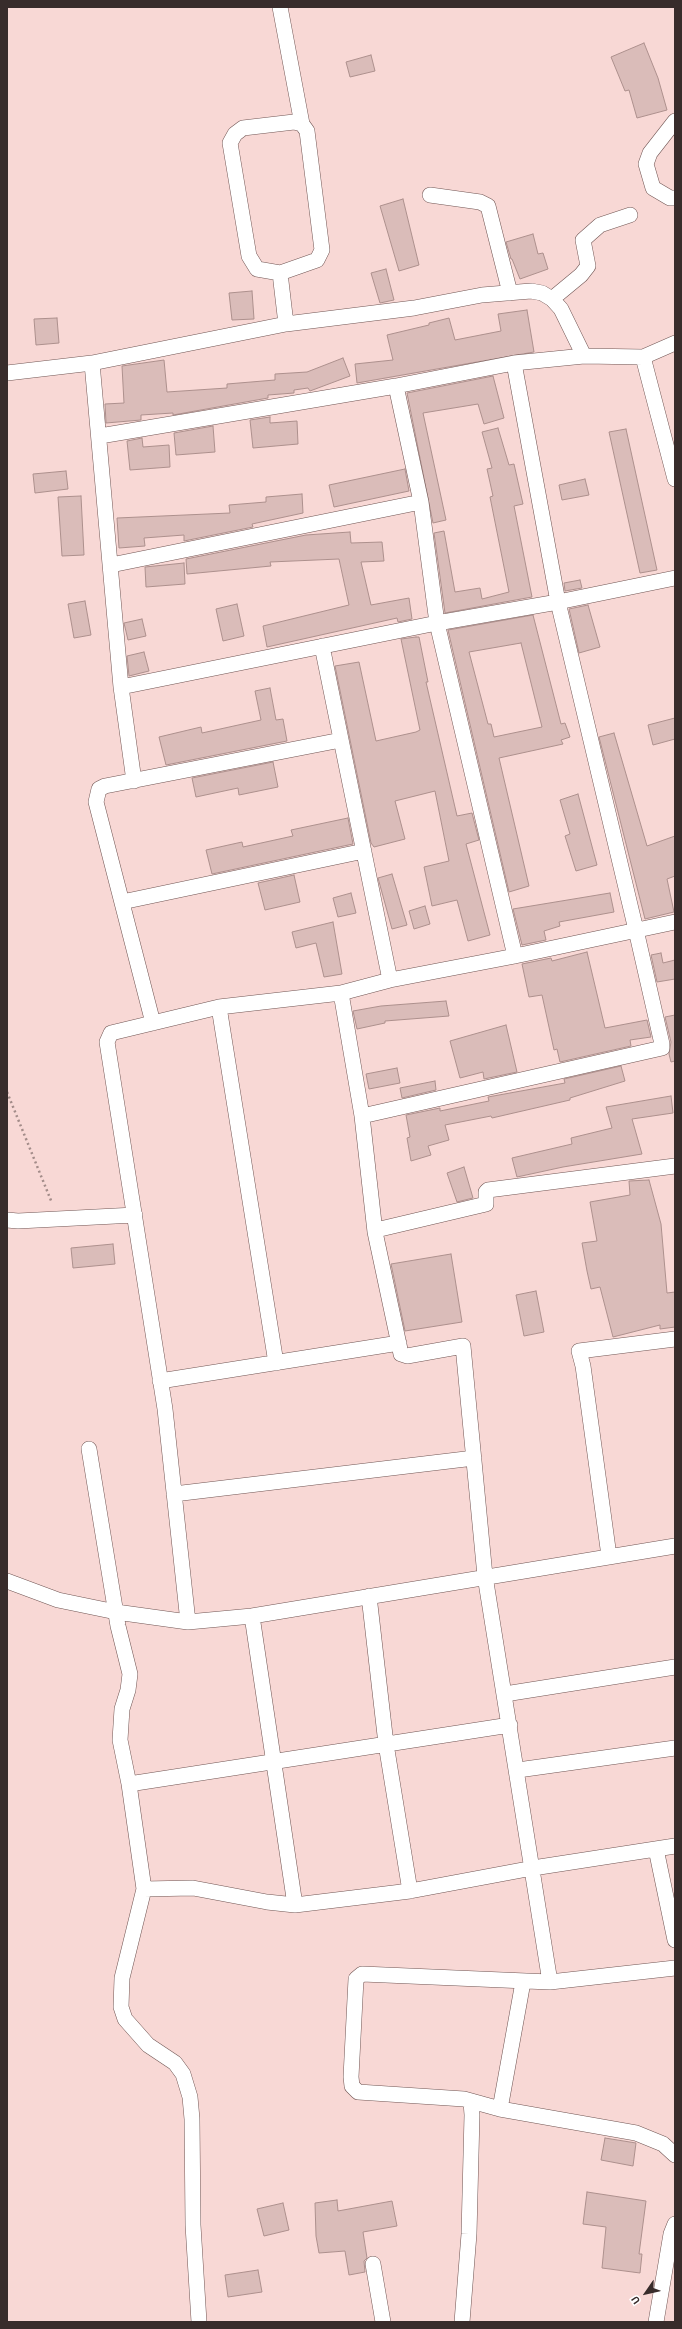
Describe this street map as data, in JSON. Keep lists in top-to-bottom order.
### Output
{
  "north": "bottom left"
}
